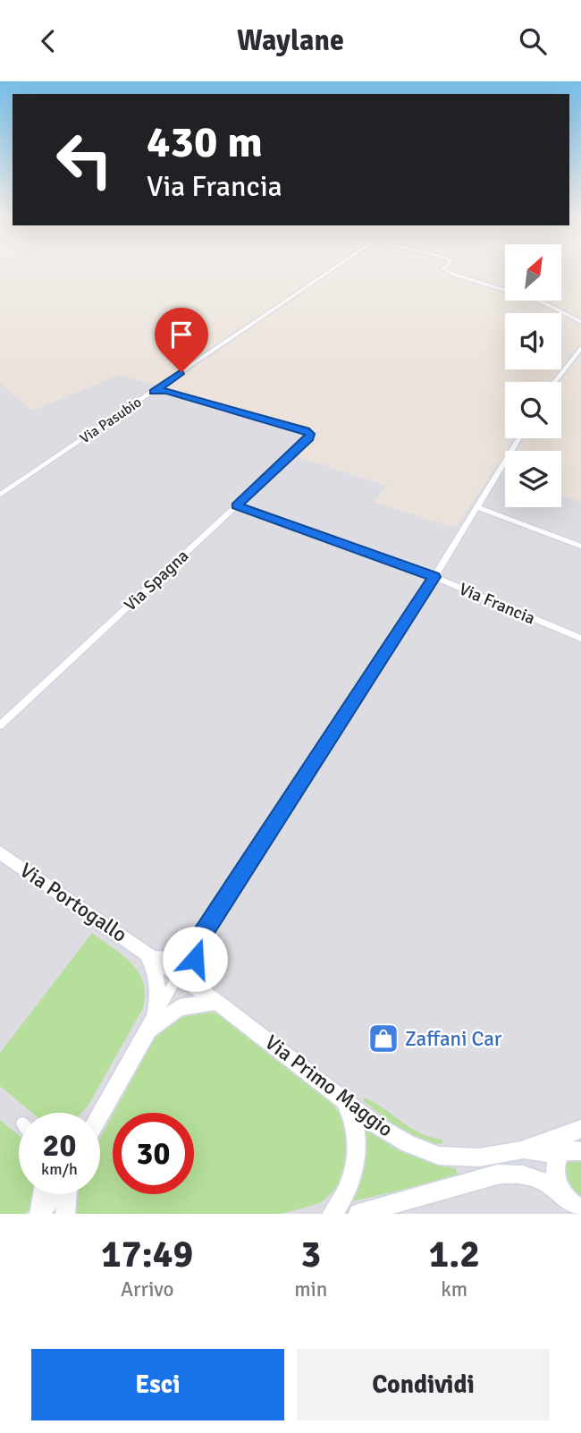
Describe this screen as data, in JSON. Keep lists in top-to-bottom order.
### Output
{
  "streets": {
    "main road": ["Via Portogallo", "Via Primo Maggio"],
    "street": ["Via Pasubio", "Via Spagna", "Via Francia"]
  },
  "crossings": [
    ["Via Pasubio", "Via Spagna"],
    ["Via Spagna", "Via Francia"],
    ["Via Portogallo", "Via Primo Maggio"]
  ],
  "places": {
    "shop": ["Zaffani Car"]
  },
  "north": "top right",
  "page": {
    "header": "Waylane",
    "turn": ["430 m", "Via Francia"],
    "speed": "20 km/h",
    "limit": "30",
    "eta": [
      "17:49",
      "Arrivo",
      "3",
      "min",
      "1.2",
      "km"
    ],
    "buttons": ["Esci", "Condividi"]
  }
}
